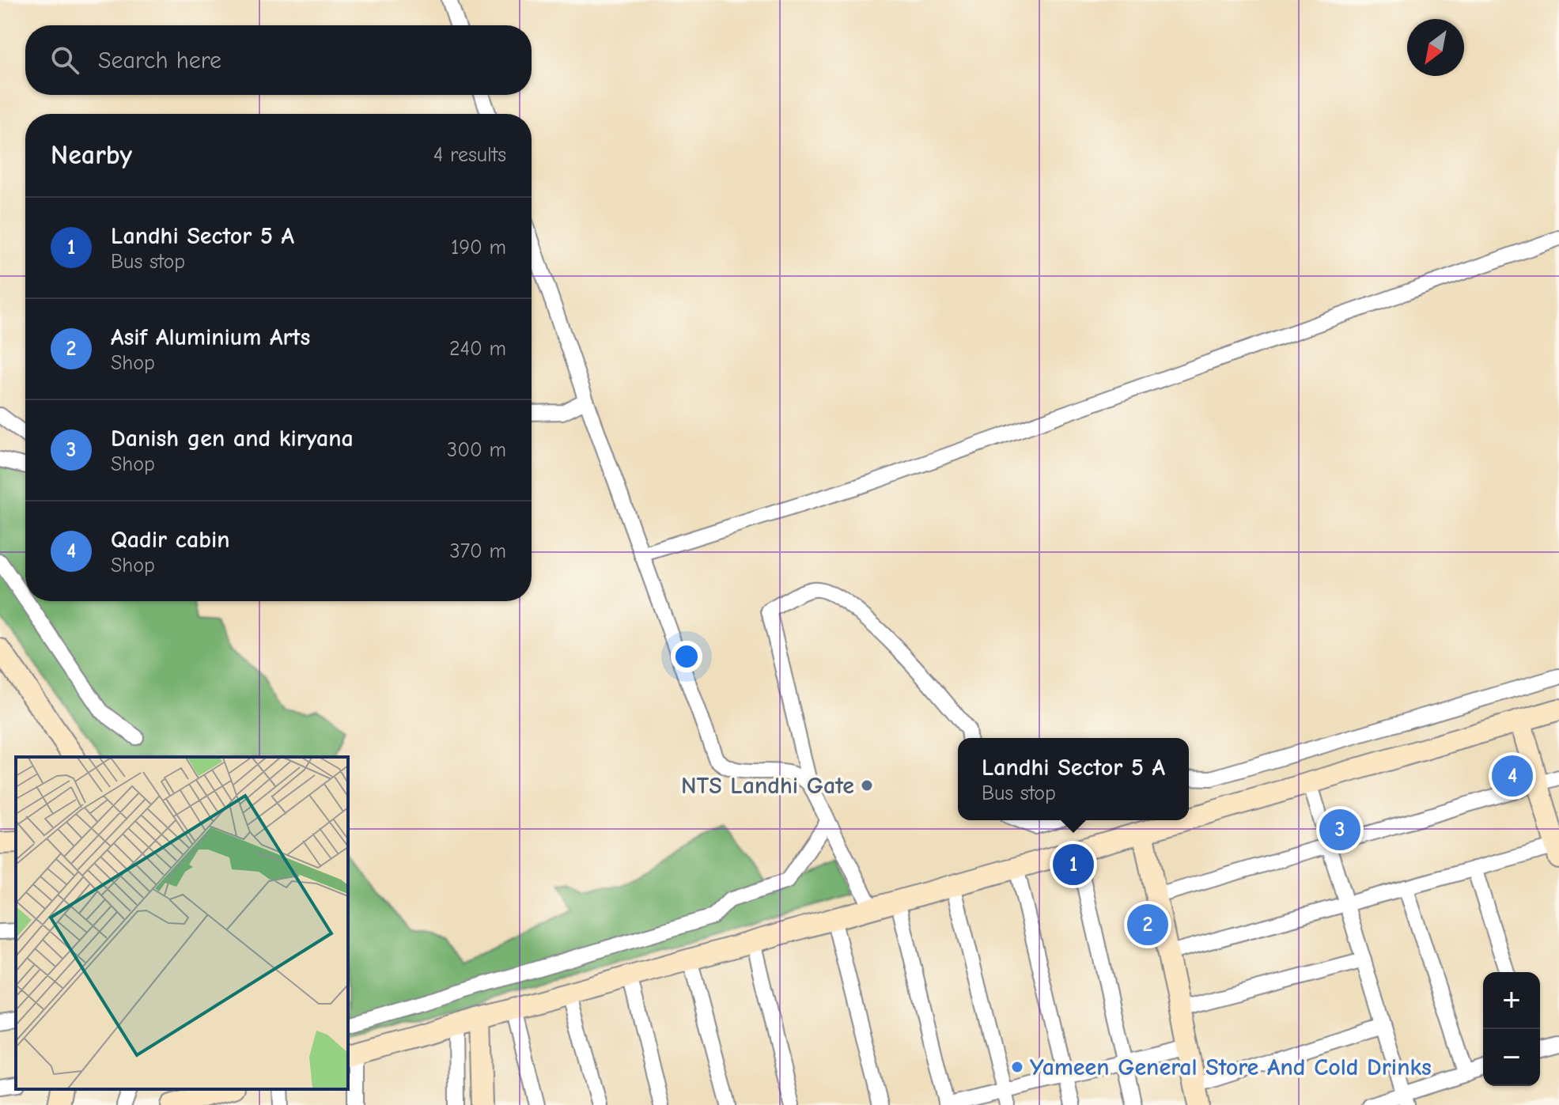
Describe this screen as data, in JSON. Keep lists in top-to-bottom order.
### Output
{
  "places": ["NTS Landhi Gate", "Yameen General Store And Cold Drinks"],
  "north": "bottom left",
  "page": {
    "search": "Search here",
    "heading": ["Nearby", "4 results"],
    "list": [
      {
        "mark": "1",
        "name": "Landhi Sector 5 A",
        "note": "Bus stop",
        "value": "190 m"
      },
      {
        "mark": "2",
        "name": "Asif Aluminium Arts",
        "note": "Shop",
        "value": "240 m"
      },
      {
        "mark": "3",
        "name": "Danish gen and kiryana",
        "note": "Shop",
        "value": "300 m"
      },
      {
        "mark": "4",
        "name": "Qadir cabin",
        "note": "Shop",
        "value": "370 m"
      }
    ],
    "popup": ["Landhi Sector 5 A", "Bus stop"],
    "pins": [
      "4",
      "3",
      "1",
      "2"
    ],
    "map_buttons": ["+", "−"]
  }
}
